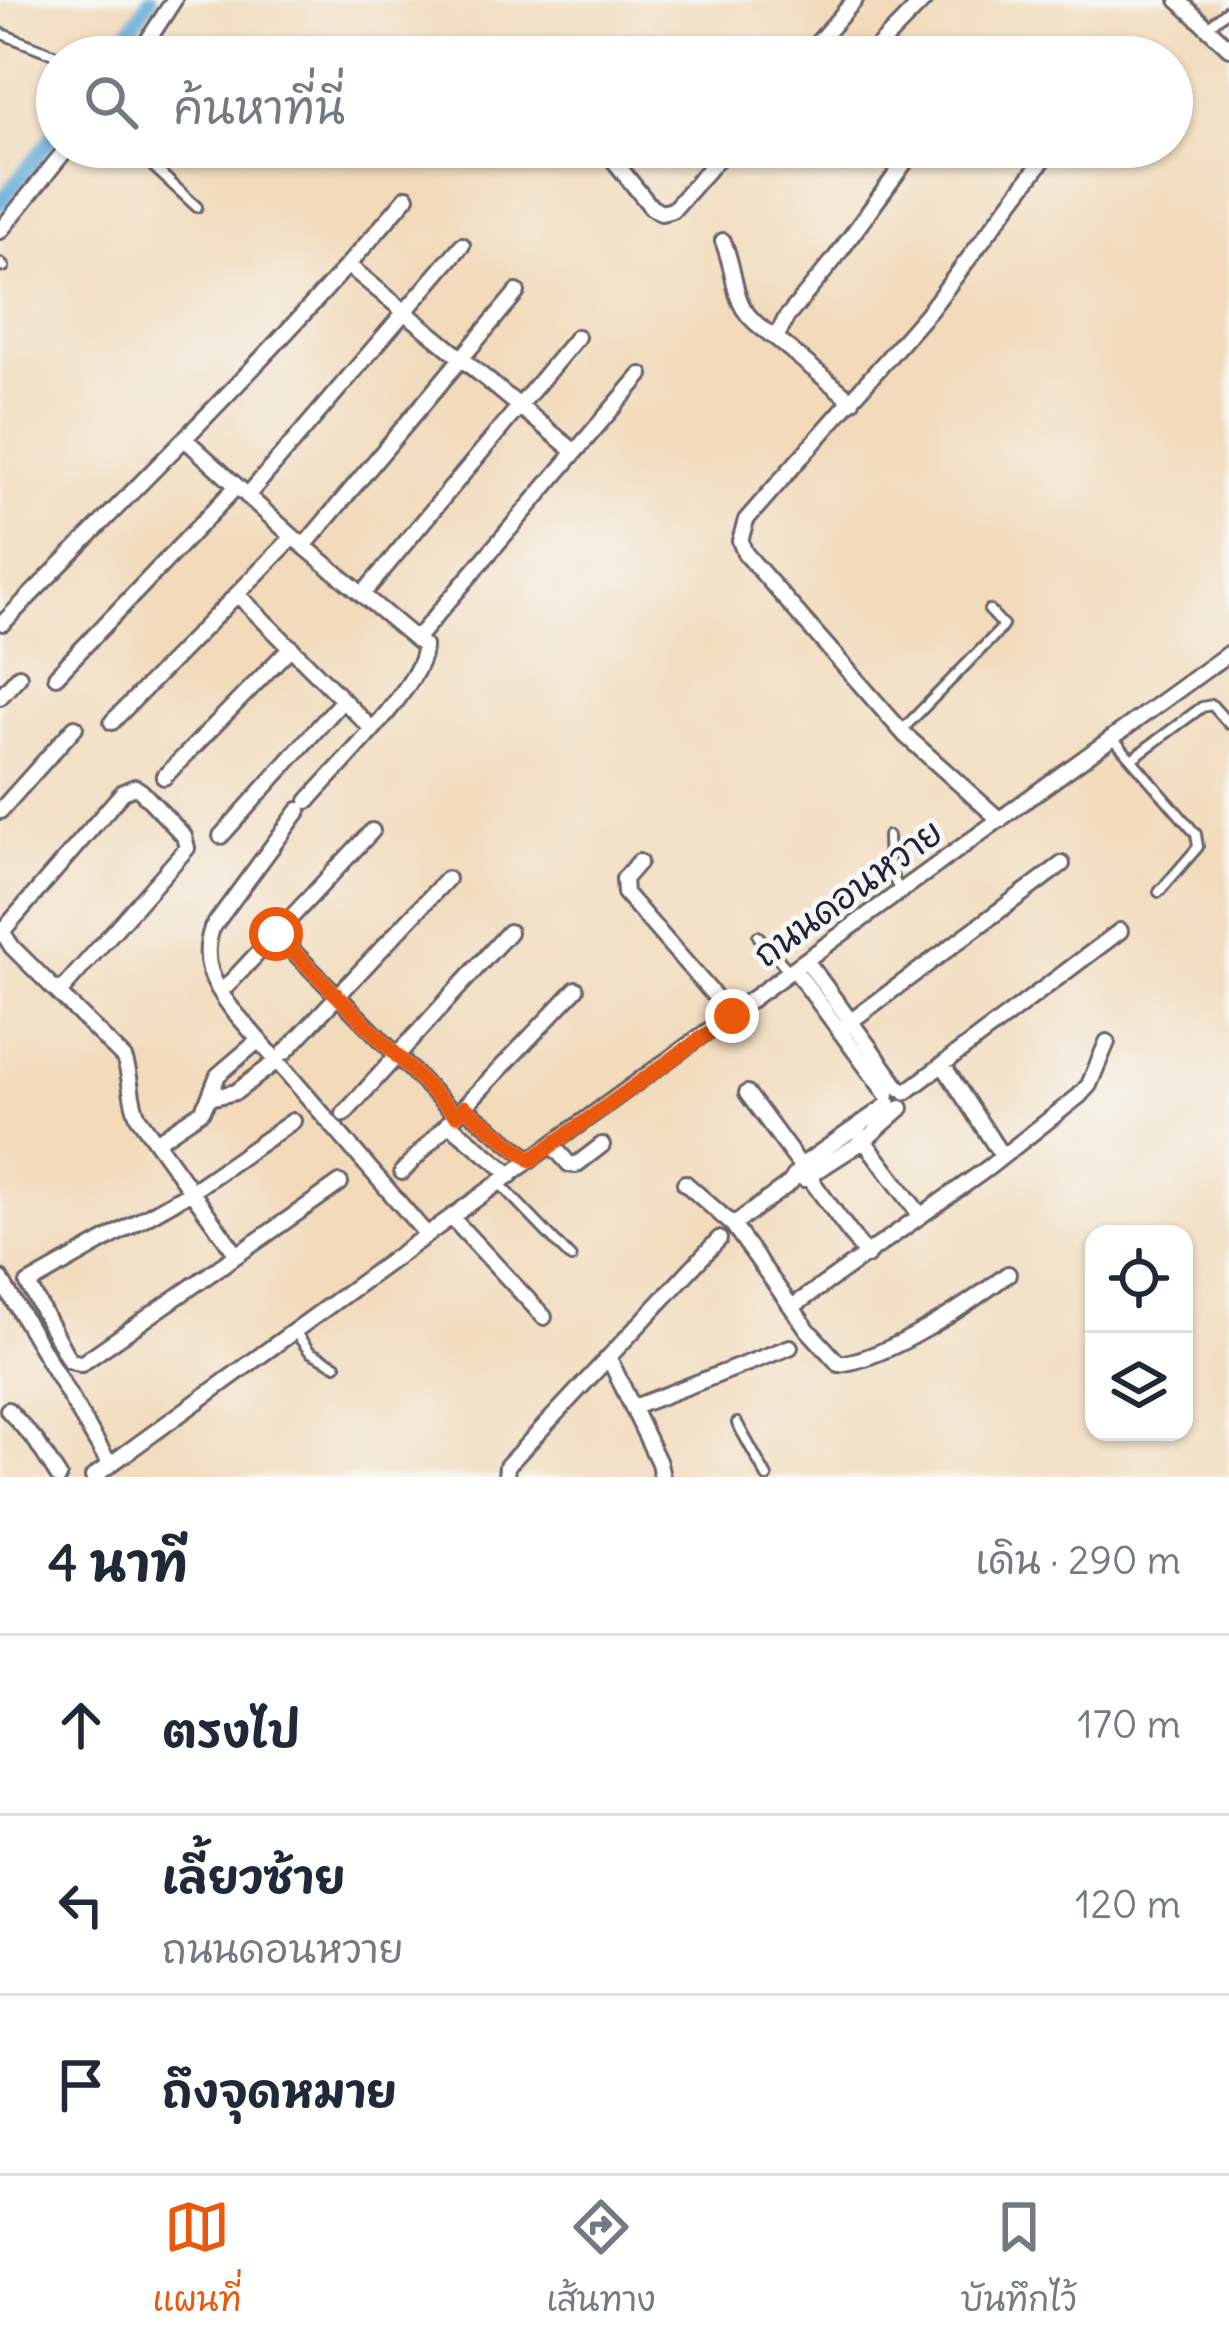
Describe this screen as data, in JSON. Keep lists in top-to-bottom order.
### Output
{
  "streets": {
    "street": ["ถนนดอนหวาย"]
  },
  "page": {
    "search": "ค้นหาที่นี่",
    "heading": ["4 นาที", "เดิน · 290 m"],
    "list": [
      ["ตรงไป", "170 m"],
      ["เลี้ยวซ้าย", "ถนนดอนหวาย", "120 m"],
      "ถึงจุดหมาย"
    ],
    "nav": ["แผนที่", "เส้นทาง", "บันทึกไว้"]
  }
}
